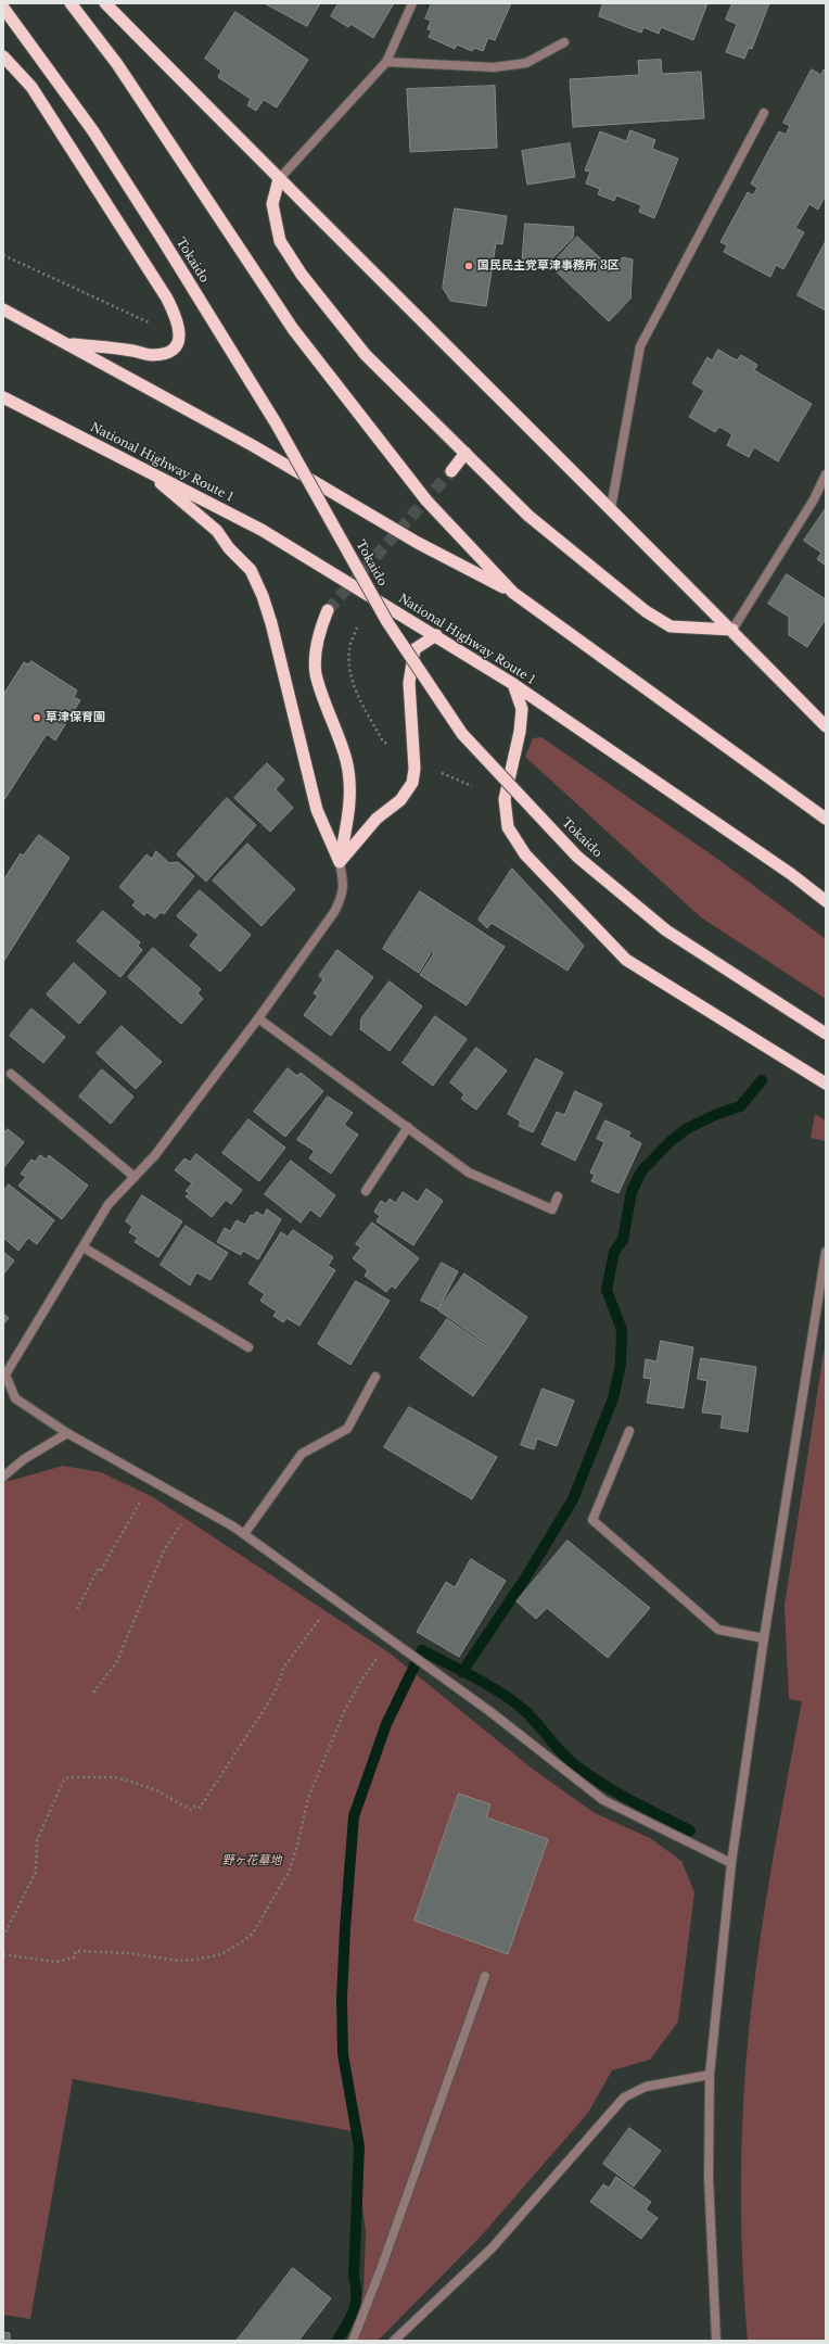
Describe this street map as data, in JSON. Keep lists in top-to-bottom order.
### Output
{
  "streets": {
    "highway": ["Tokaido", "National Highway Route 1"]
  },
  "parks": ["野ヶ花墓地"],
  "places": ["国民民主党草津事務所 3区", "草津保育園"]
}
